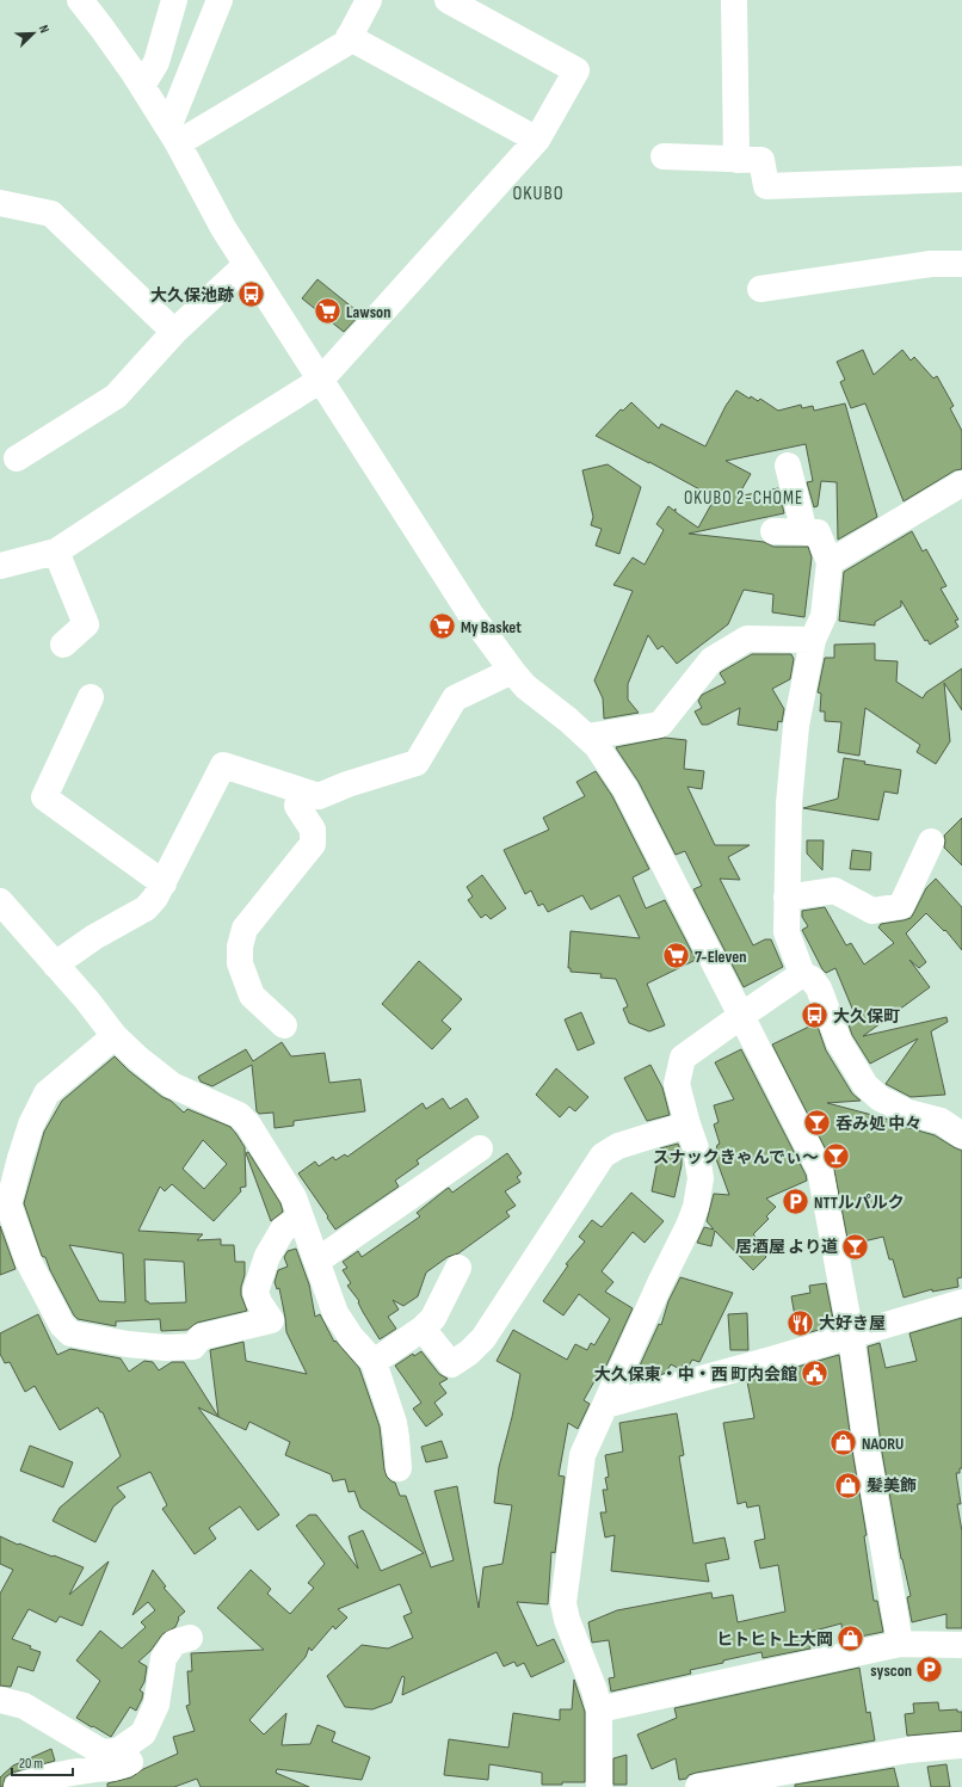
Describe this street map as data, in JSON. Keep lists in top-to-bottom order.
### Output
{
  "districts": ["OKUBO", "OKUBO 2-CHOME"],
  "places": {
    "bus stop": ["大久保池跡", "大久保町"],
    "supermarket": ["Lawson", "My Basket", "7-Eleven"],
    "bar": ["呑み処 中々", "スナックきゃんでぃ〜", "居酒屋 より道"],
    "parking": ["NTTルパルク", "syscon"],
    "restaurant": ["大好き屋"],
    "public building": ["大久保東・中・西 町内会館"],
    "shop": ["NAORU", "髪美飾", "ヒトヒト上大岡"]
  },
  "scale_bar": "20 m",
  "north": "top right"
}
